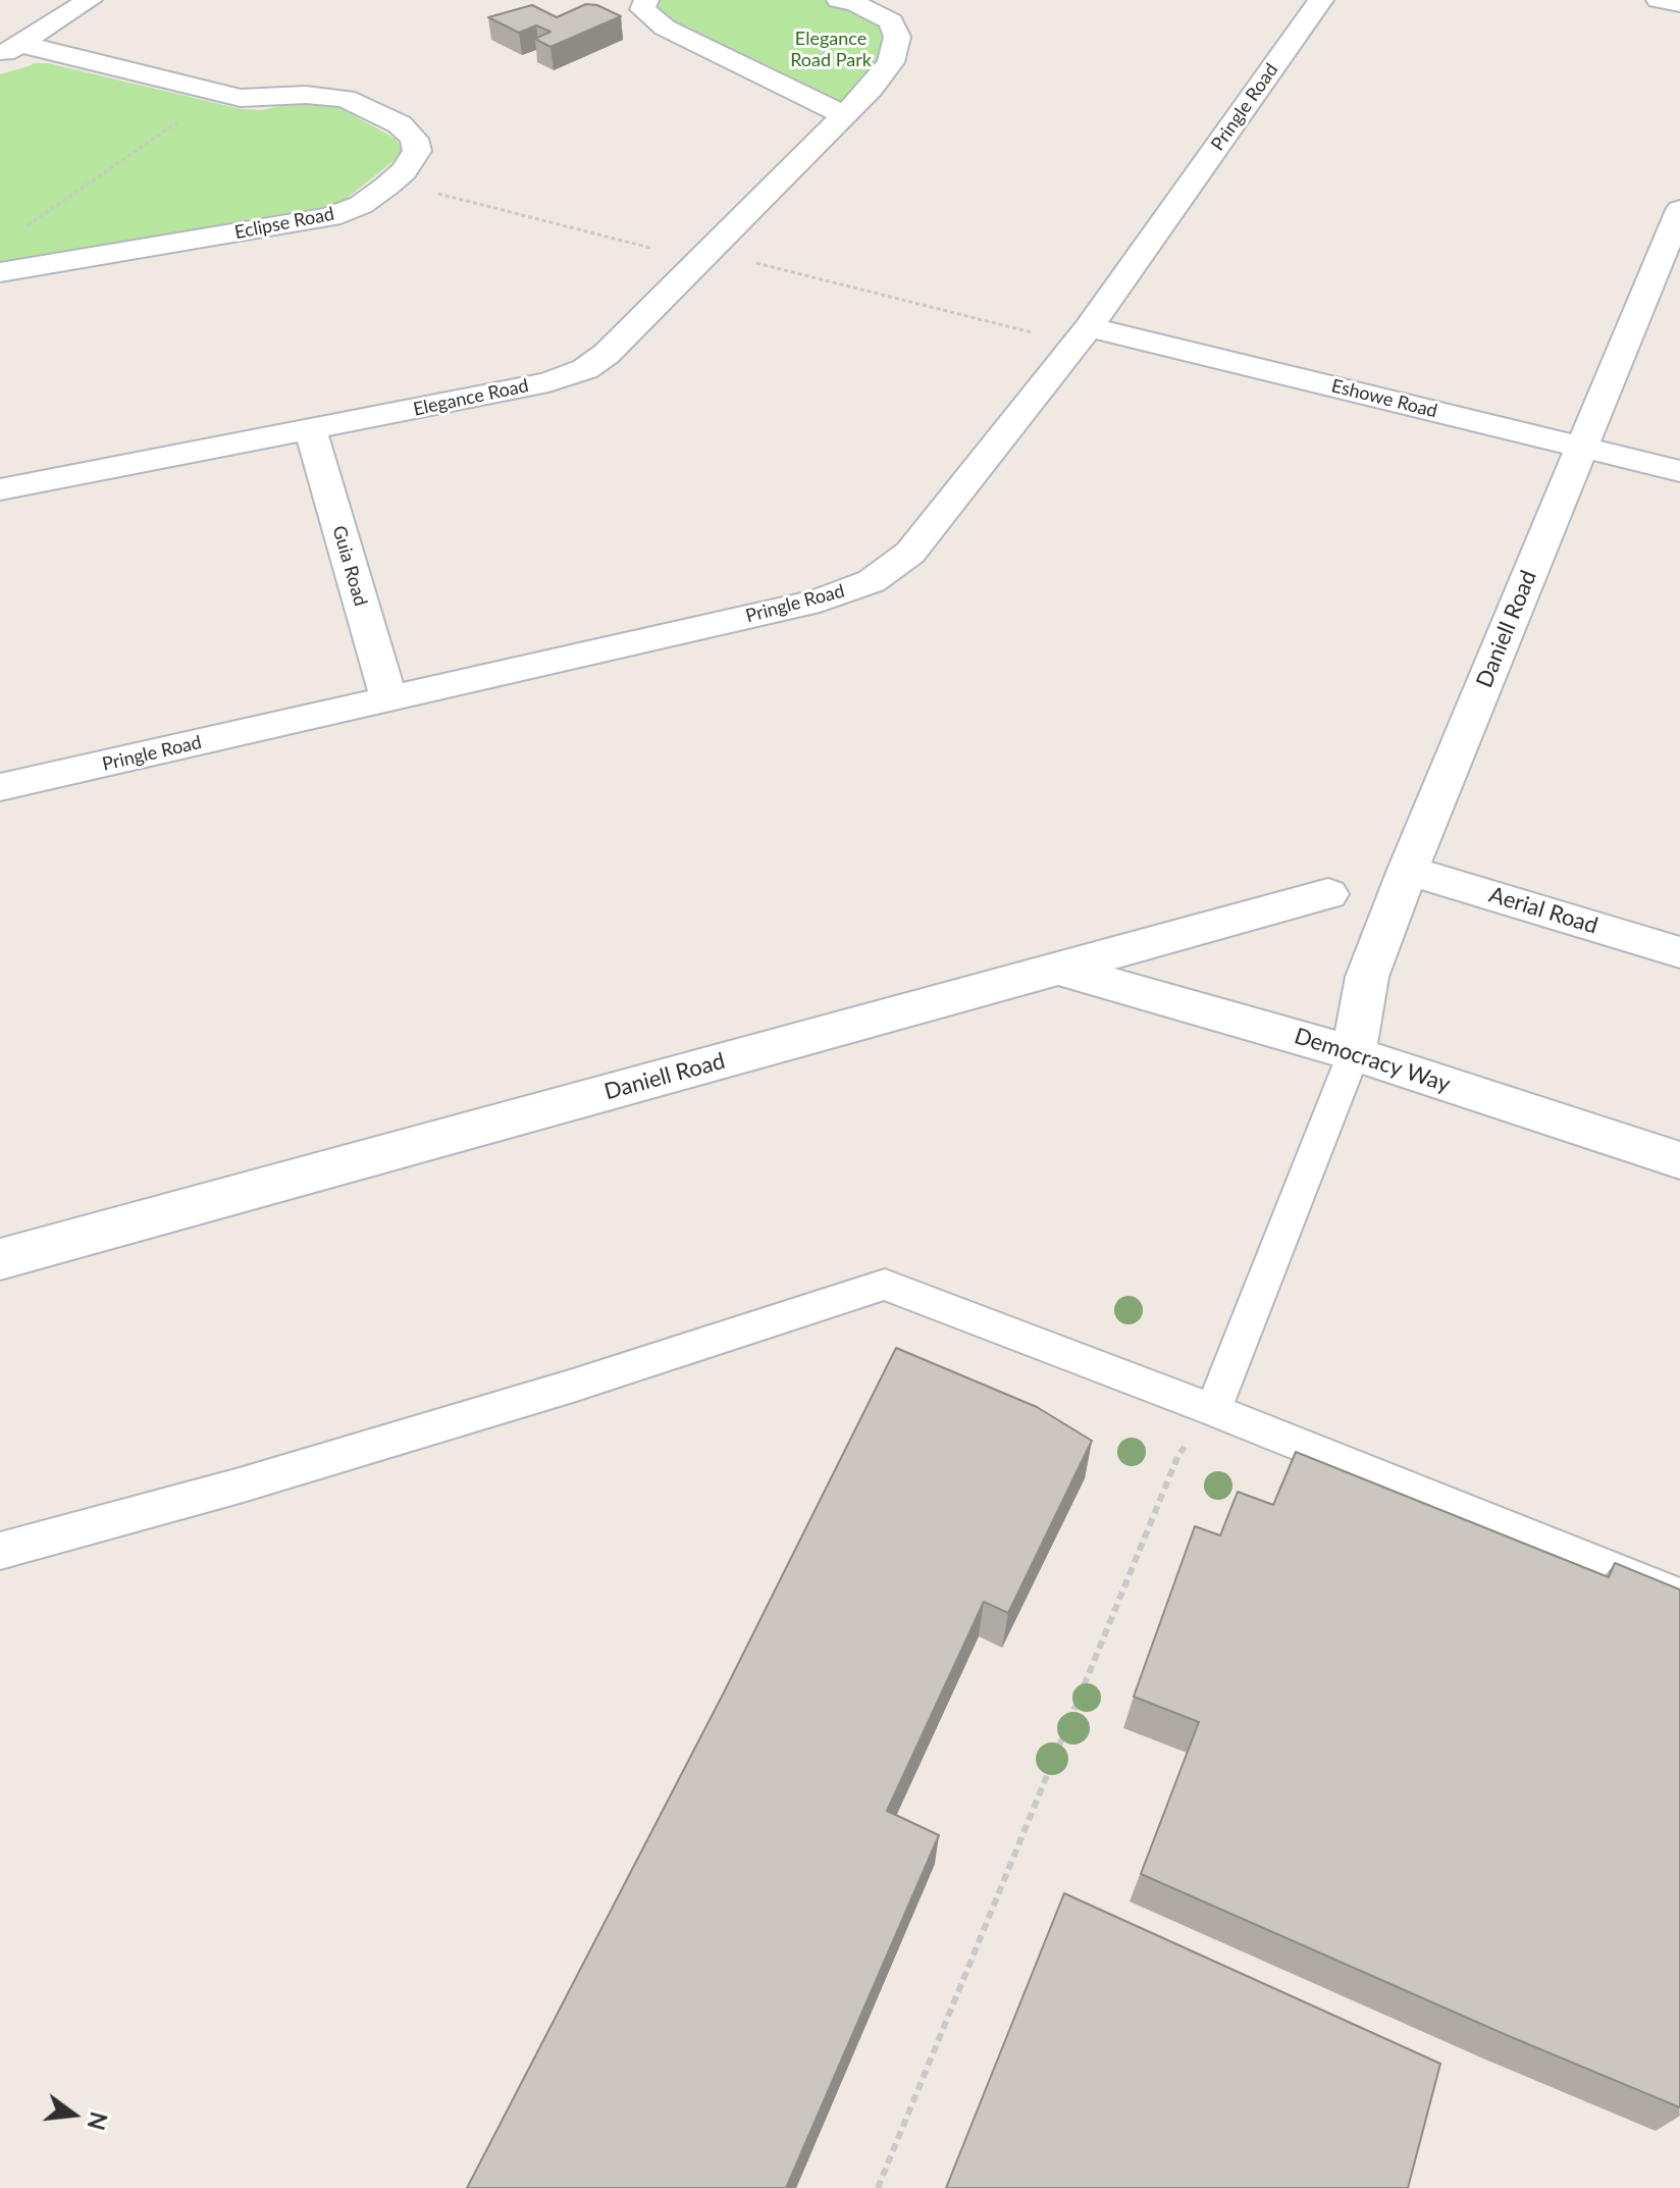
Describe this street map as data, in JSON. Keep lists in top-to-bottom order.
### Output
{
  "streets": {
    "street": [
      "Pringle Road",
      "Eclipse Road",
      "Elegance Road",
      "Eshowe Road",
      "Guia Road",
      "Daniell Road",
      "Aerial Road",
      "Democracy Way"
    ]
  },
  "crossings": [
    ["Pringle Road", "Eshowe Road"],
    ["Pringle Road", "Guia Road"],
    ["Elegance Road", "Guia Road"],
    ["Eshowe Road", "Daniell Road"],
    ["Daniell Road", "Aerial Road"],
    ["Daniell Road", "Democracy Way"]
  ],
  "parks": ["Elegance Road Park"],
  "north": "right"
}
